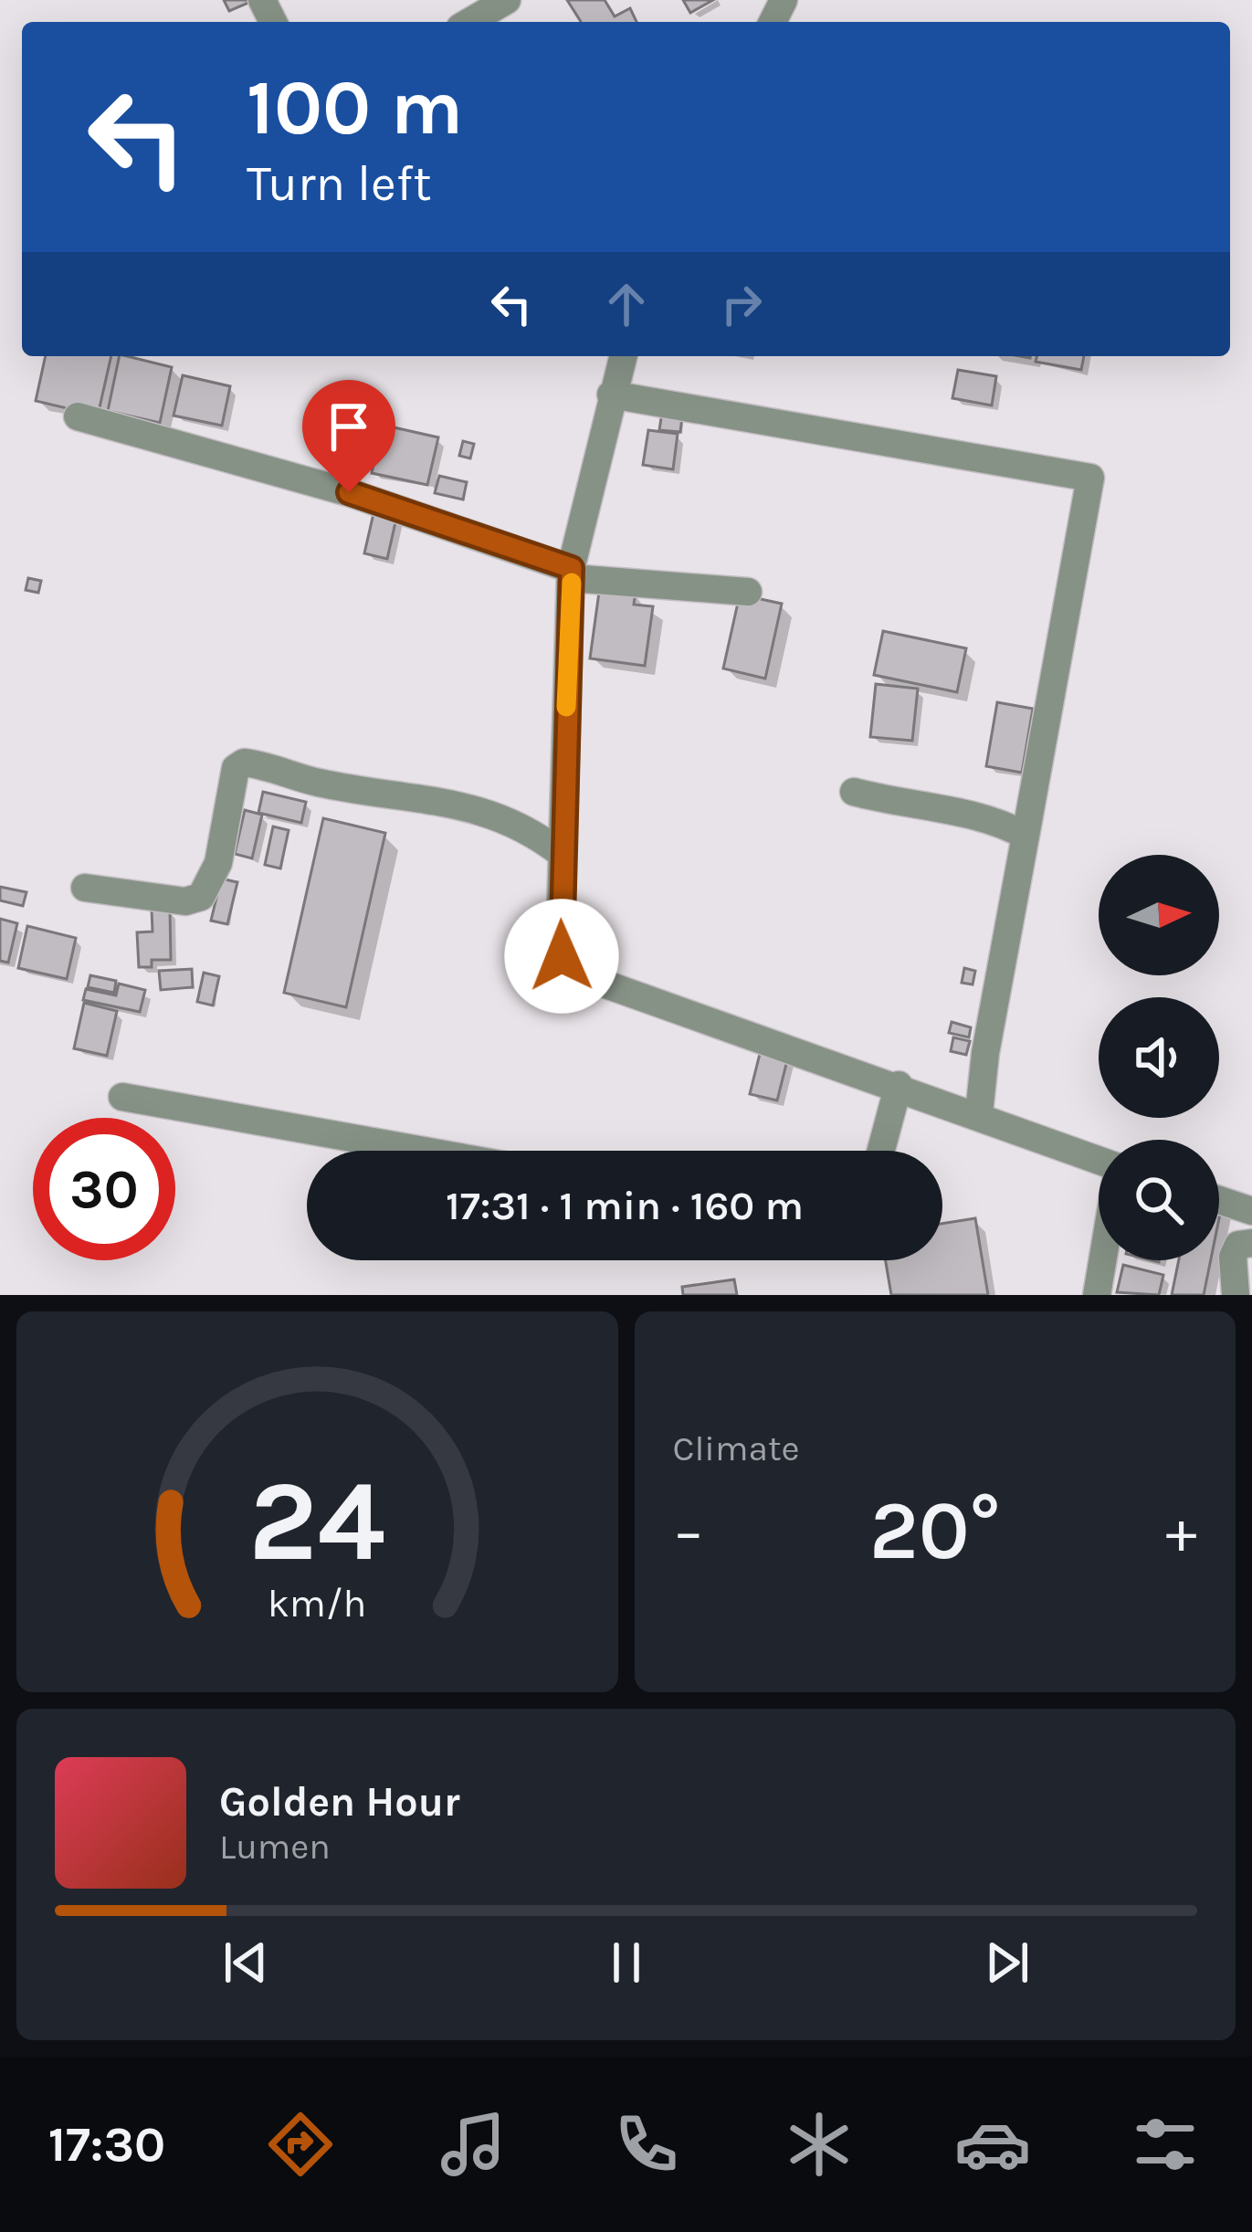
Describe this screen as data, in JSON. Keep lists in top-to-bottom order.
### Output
{
  "north": "right",
  "page": {
    "turn": ["100 m", "Turn left"],
    "limit": "30",
    "trip": "17:31 · 1 min · 160 m",
    "tile": "Climate",
    "heat": ["−", "20°", "+"],
    "song": ["Golden Hour", "Lumen"],
    "tabs": "17:30",
    "gauge": ["24", "km/h"]
  }
}
